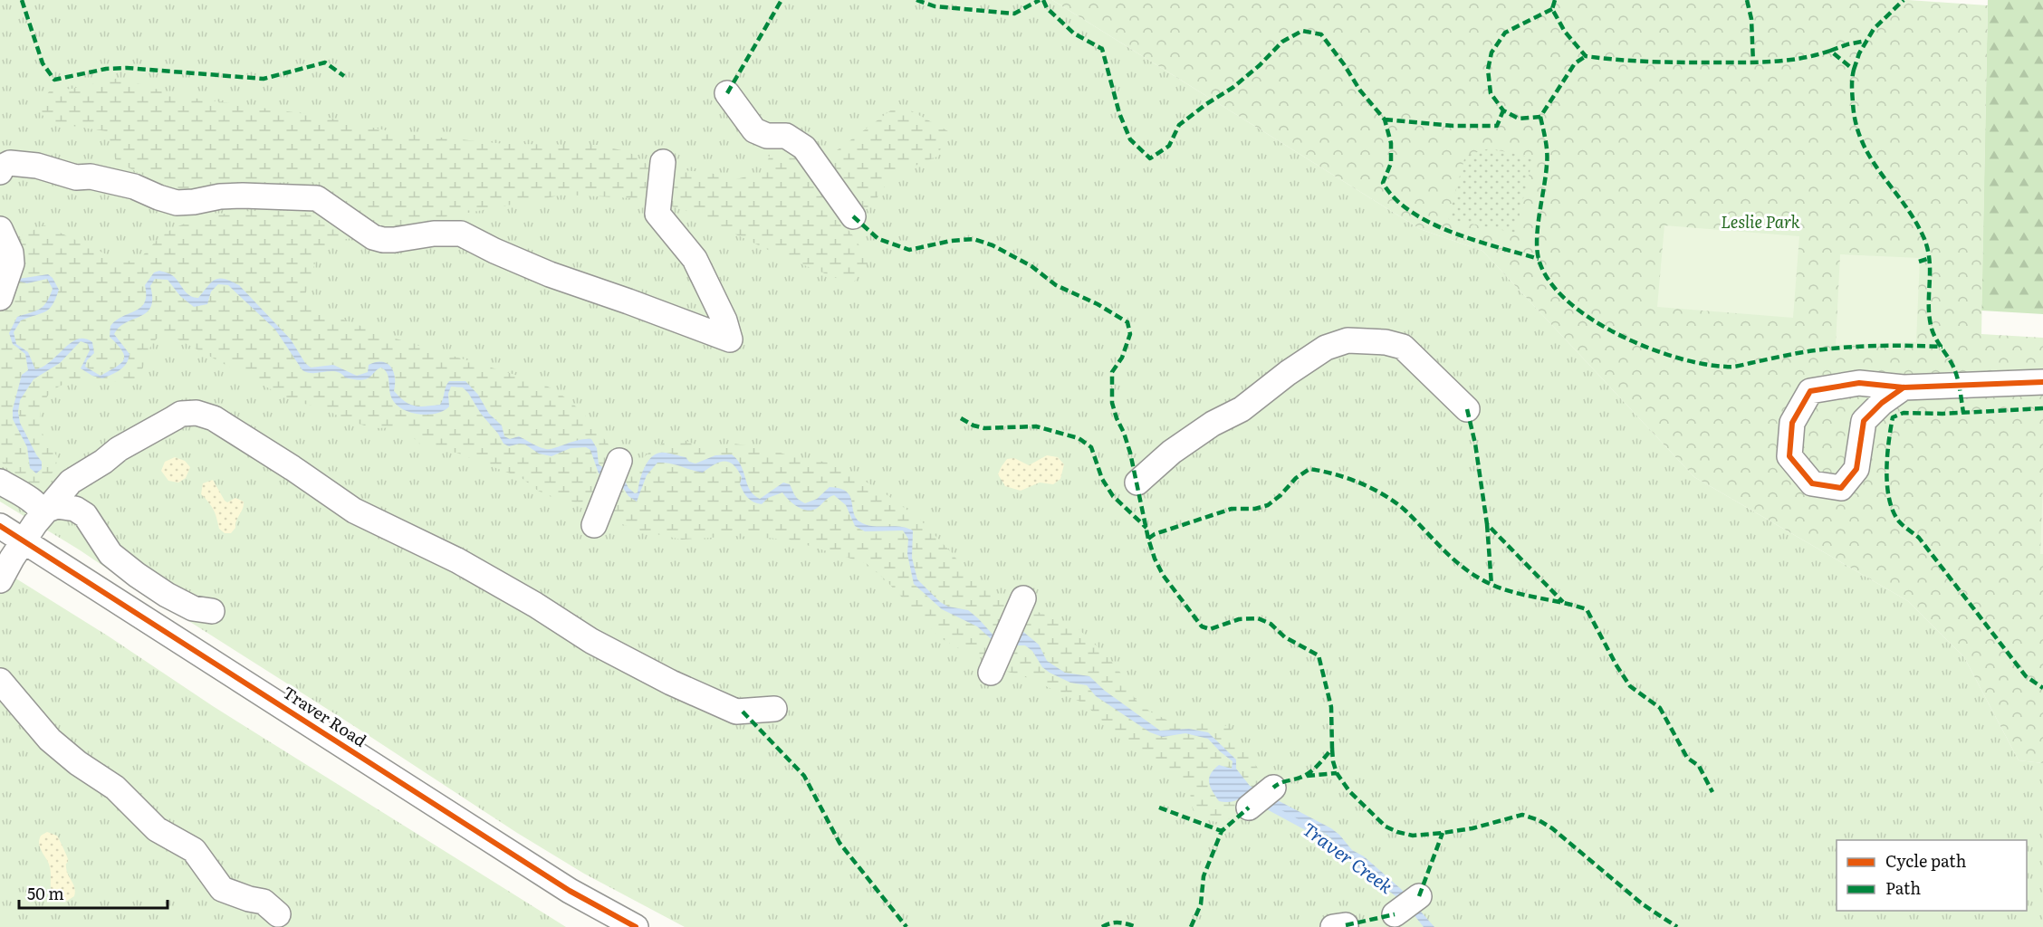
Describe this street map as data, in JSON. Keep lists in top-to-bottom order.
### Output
{
  "streets": {
    "street": ["Traver Road"]
  },
  "water": ["Traver Creek"],
  "parks": ["Leslie Park"],
  "legend": ["Cycle path", "Path"],
  "scale_bar": "50 m"
}
